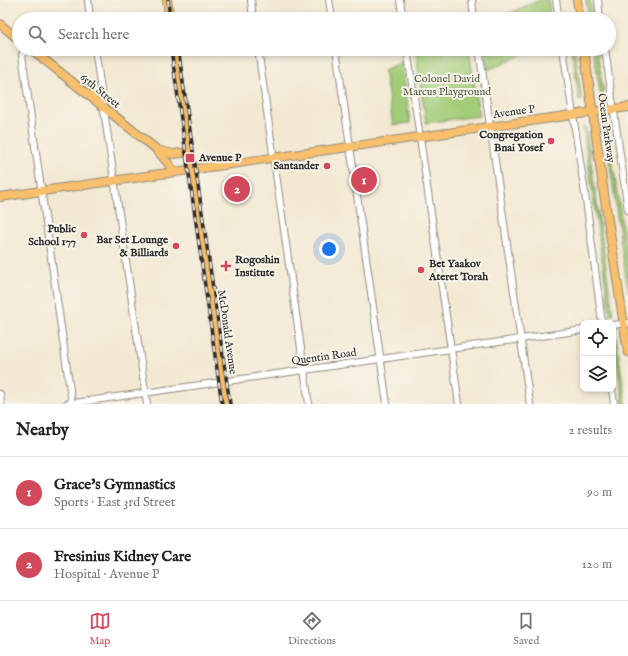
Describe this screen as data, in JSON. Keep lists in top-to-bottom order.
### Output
{
  "streets": {
    "main road": [
      "65th Street",
      "Avenue P",
      "Ocean Parkway",
      "McDonald Avenue"
    ],
    "street": ["Quentin Road"]
  },
  "crossings": [
    ["65th Street", "Avenue P"],
    ["65th Street", "McDonald Avenue"],
    ["Avenue P", "Ocean Parkway"],
    ["Avenue P", "McDonald Avenue"],
    ["McDonald Avenue", "Quentin Road"]
  ],
  "parks": ["Colonel David Marcus Playground"],
  "places": {
    "other": [
      "Congregation Bnai Yosef",
      "Santander",
      "Public School 177",
      "Bar Set Lounge & Billiards",
      "Bet Yaakov Ateret Torah"
    ],
    "transit": ["Avenue P"],
    "health": ["Rogoshin Institute"]
  },
  "page": {
    "search": "Search here",
    "pins": ["1", "2"],
    "heading": ["Nearby", "2 results"],
    "list": [
      {
        "mark": "1",
        "name": "Grace's Gymnastics",
        "note": "Sports · East 3rd Street",
        "value": "90 m"
      },
      {
        "mark": "2",
        "name": "Fresinius Kidney Care",
        "note": "Hospital · Avenue P",
        "value": "120 m"
      }
    ],
    "nav": ["Map", "Directions", "Saved"]
  }
}
